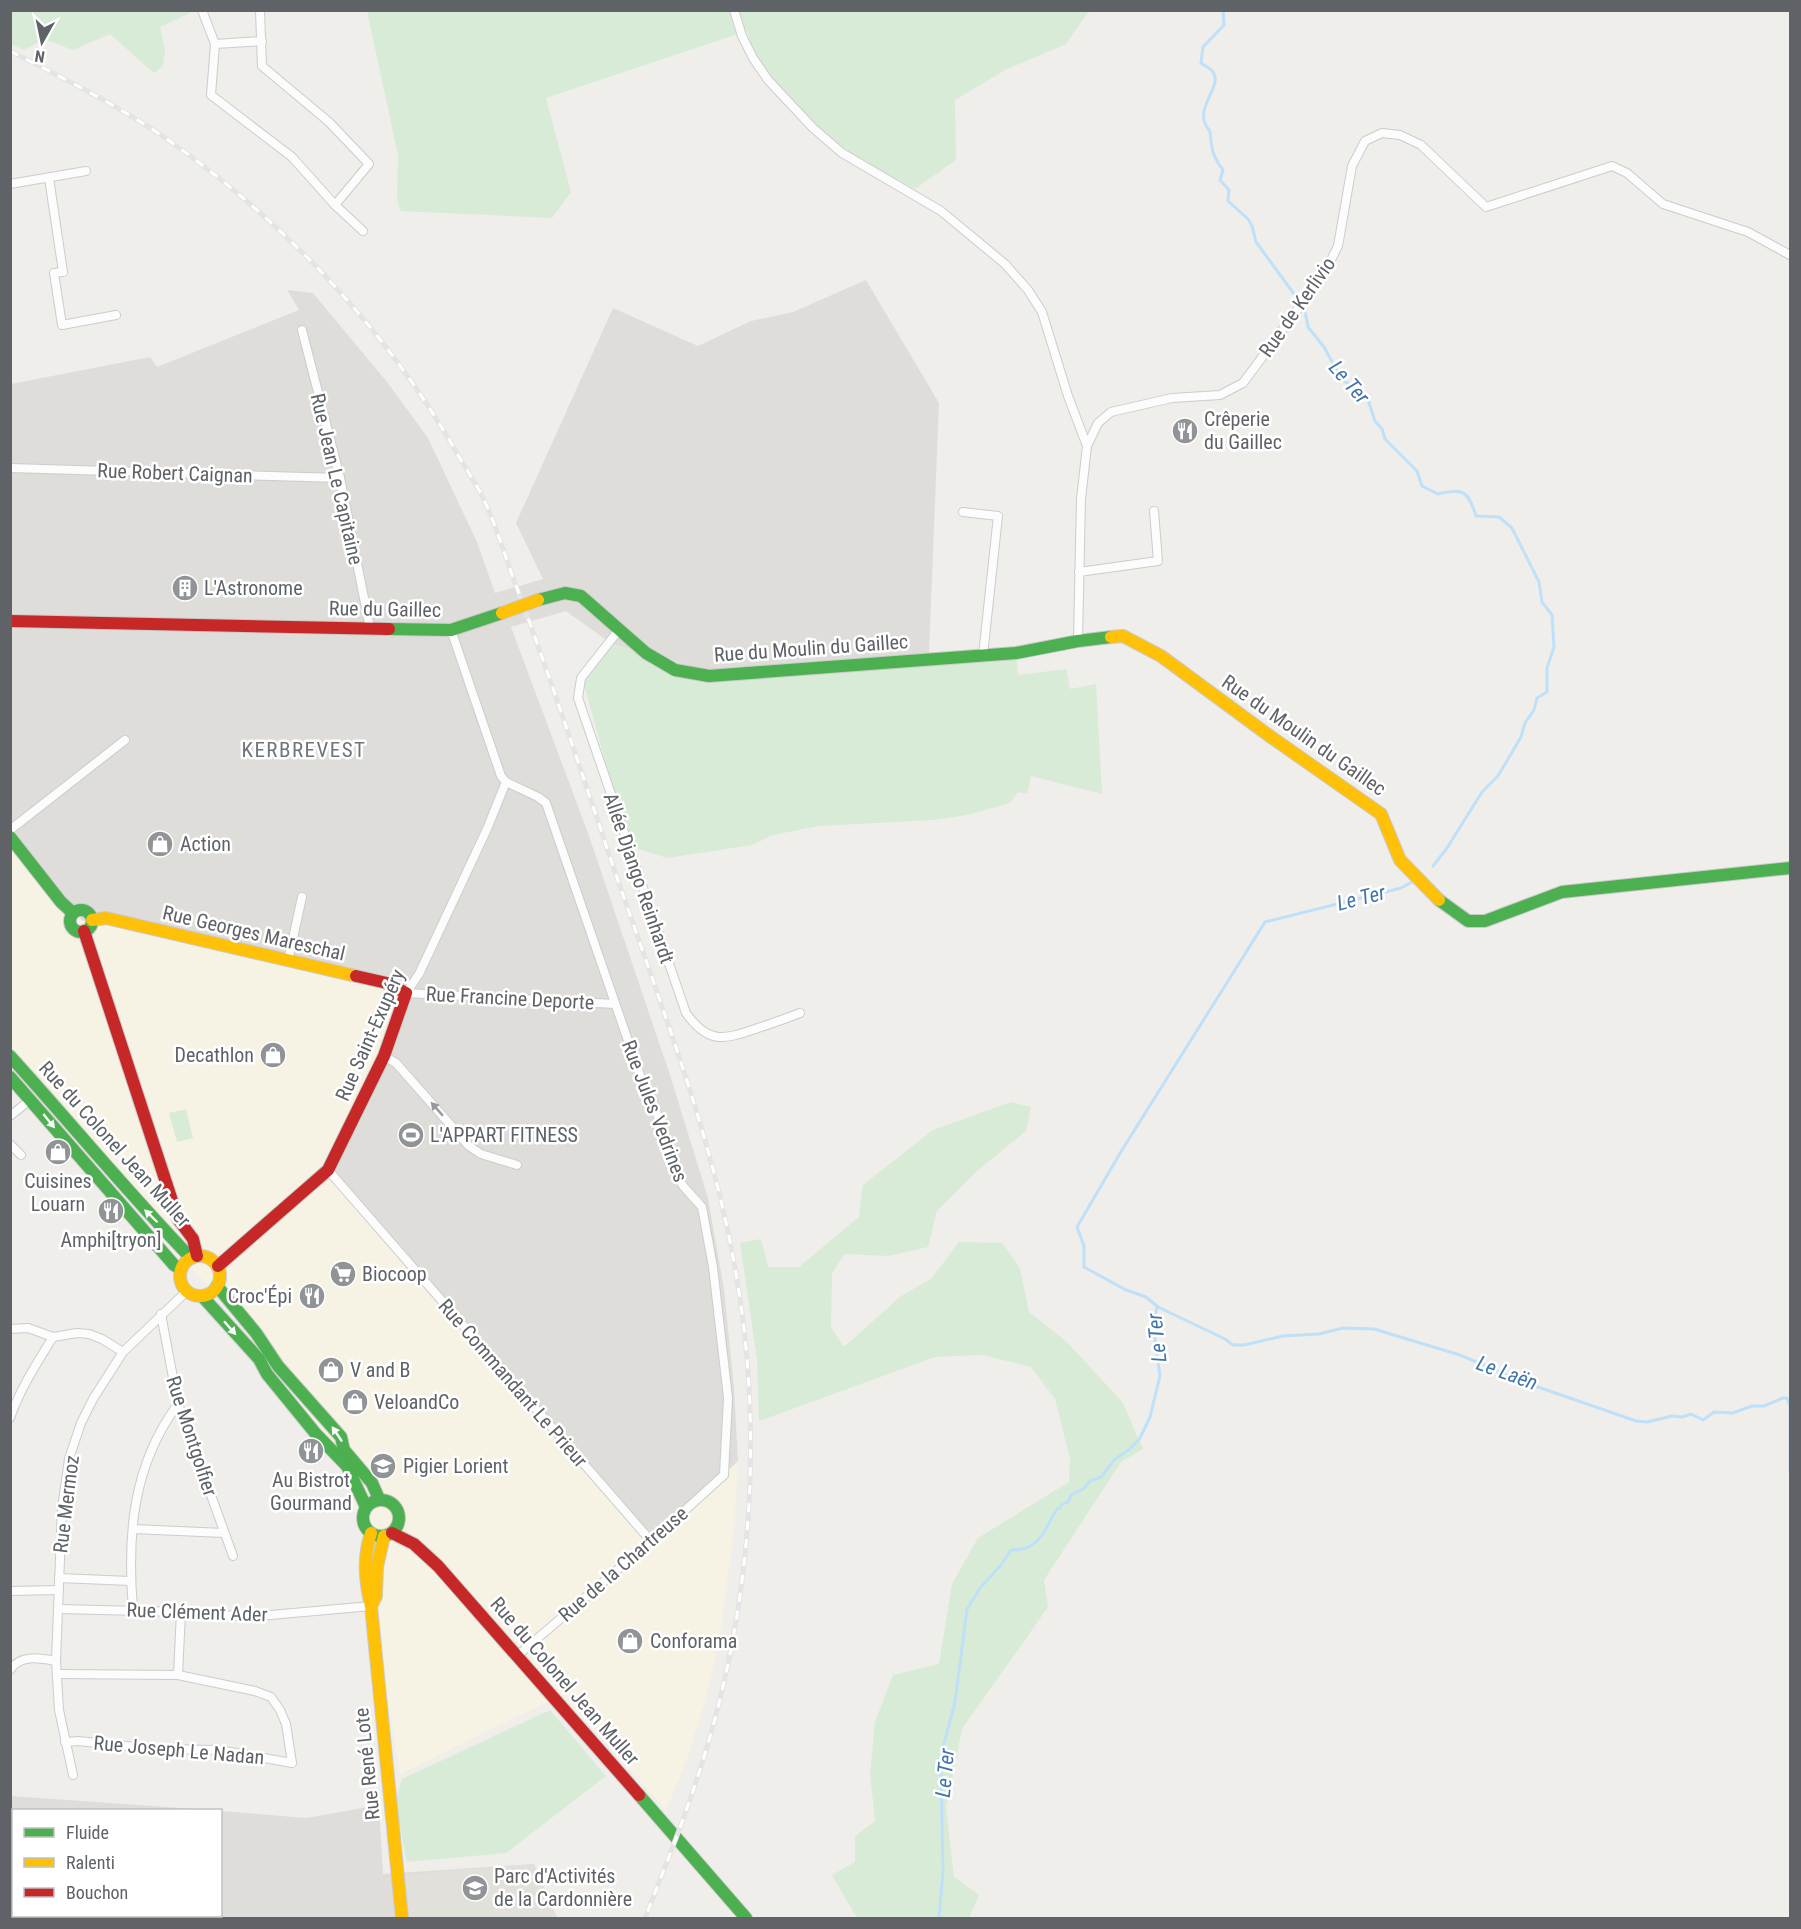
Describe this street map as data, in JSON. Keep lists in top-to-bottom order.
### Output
{
  "streets": {
    "main road": [
      "Rue du Gaillec",
      "Rue du Moulin du Gaillec",
      "Rue Georges Mareschal",
      "Rue Saint-Exupéry",
      "Rue du Colonel Jean Muller",
      "Rue René Lote"
    ],
    "street": [
      "Rue de Kerlivio",
      "Rue Robert Caignan",
      "Rue Jean Le Capitaine",
      "Allée Django Reinhardt",
      "Rue Francine Deporte",
      "Rue Jules Vedrines",
      "Rue Commandant Le Prieur",
      "Rue Montgolfier",
      "Rue Mermoz",
      "Rue de la Chartreuse",
      "Rue Clément Ader",
      "Rue Joseph Le Nadan"
    ]
  },
  "crossings": [
    ["Rue Robert Caignan", "Rue Jean Le Capitaine"],
    ["Rue Jean Le Capitaine", "Rue du Gaillec"],
    ["Rue du Gaillec", "Rue du Moulin du Gaillec"],
    ["Rue du Moulin du Gaillec", "Allée Django Reinhardt"],
    ["Rue Georges Mareschal", "Rue Francine Deporte"],
    ["Rue Georges Mareschal", "Rue Saint-Exupéry"],
    ["Rue Francine Deporte", "Rue Saint-Exupéry"],
    ["Rue Francine Deporte", "Rue Jules Vedrines"],
    ["Rue Saint-Exupéry", "Rue Jules Vedrines"],
    ["Rue Saint-Exupéry", "Rue du Colonel Jean Muller"],
    ["Rue Saint-Exupéry", "Rue Commandant Le Prieur"],
    ["Rue Saint-Exupéry", "Rue Mermoz"],
    ["Rue Jules Vedrines", "Rue de la Chartreuse"],
    ["Rue du Colonel Jean Muller", "Rue Mermoz"],
    ["Rue du Colonel Jean Muller", "Rue de la Chartreuse"],
    ["Rue du Colonel Jean Muller", "Rue René Lote"],
    ["Rue Commandant Le Prieur", "Rue de la Chartreuse"],
    ["Rue Montgolfier", "Rue Mermoz"],
    ["Rue Mermoz", "Rue Clément Ader"],
    ["Rue Mermoz", "Rue Joseph Le Nadan"],
    ["Rue Clément Ader", "Rue René Lote"]
  ],
  "districts": ["KERBREVEST"],
  "water": ["Le Ter", "Le Laën"],
  "places": {
    "restaurant": [
      "Crêperie du Gaillec",
      "Amphi[tryon]",
      "Croc'Épi",
      "Au Bistrot Gourmand"
    ],
    "building": ["L'Astronome"],
    "shop": [
      "Action",
      "Decathlon",
      "Cuisines Louarn",
      "V and B",
      "VeloandCo",
      "Conforama"
    ],
    "sports": ["L'APPART FITNESS"],
    "supermarket": ["Biocoop"],
    "school or university": ["Pigier Lorient", "Parc d'Activités de la Cardonnière"]
  },
  "legend": ["Fluide", "Ralenti", "Bouchon"],
  "north": "bottom"
}
